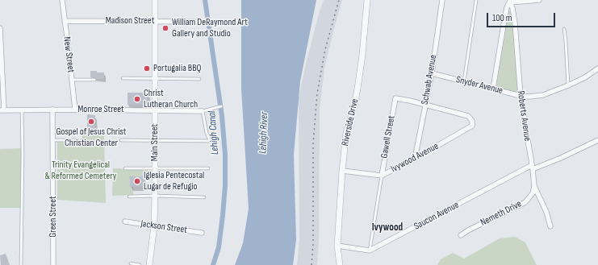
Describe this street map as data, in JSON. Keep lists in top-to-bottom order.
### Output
{
  "streets": {
    "street": [
      "Madison Street",
      "New Street",
      "Schwab Avenue",
      "Snyder Avenue",
      "Monroe Street",
      "Roberts Avenue",
      "Riverside Drive",
      "Gawell Street",
      "Main Street",
      "Ivywood Avenue",
      "Nemeth Drive",
      "Saucon Avenue",
      "Green Street",
      "Jackson Street"
    ]
  },
  "crossings": [
    ["Madison Street", "New Street"],
    ["Madison Street", "Main Street"],
    ["New Street", "Monroe Street"],
    ["Schwab Avenue", "Snyder Avenue"],
    ["Schwab Avenue", "Gawell Street"],
    ["Schwab Avenue", "Ivywood Avenue"],
    ["Snyder Avenue", "Roberts Avenue"],
    ["Monroe Street", "Main Street"],
    ["Monroe Street", "Green Street"],
    ["Roberts Avenue", "Nemeth Drive"],
    ["Roberts Avenue", "Saucon Avenue"],
    ["Riverside Drive", "Ivywood Avenue"],
    ["Gawell Street", "Ivywood Avenue"],
    ["Main Street", "Jackson Street"]
  ],
  "districts": ["Ivywood"],
  "water": ["Lehigh Canal", "Lehigh River"],
  "parks": ["Trinity Evangelical & Reformed Cemetery"],
  "places": [
    "William DeRaymond Art Gallery and Studio",
    "Portugalia BBQ",
    "Christ Lutheran Church",
    "Gospel of Jesus Christ Christian Center",
    "Iglesia Pentecostal Lugar de Refugio"
  ],
  "scale_bar": "100 m"
}
